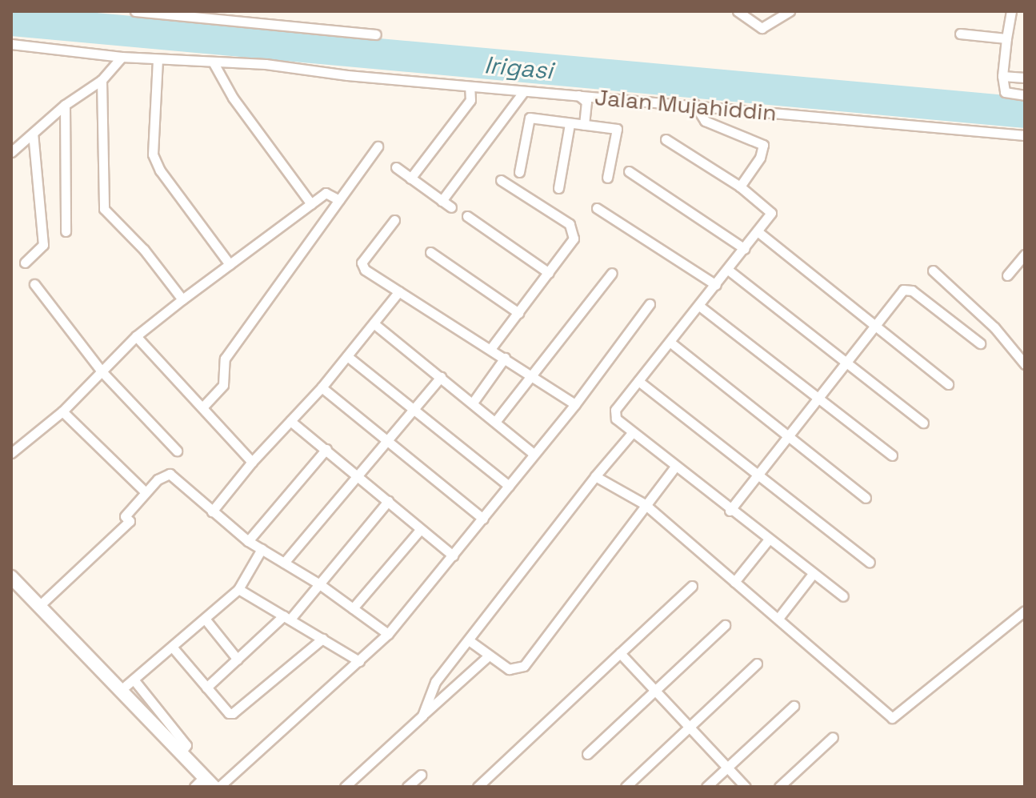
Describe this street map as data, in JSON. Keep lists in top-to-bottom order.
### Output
{
  "streets": {
    "street": ["Jalan Mujahiddin"]
  },
  "water": ["Irigasi"]
}
